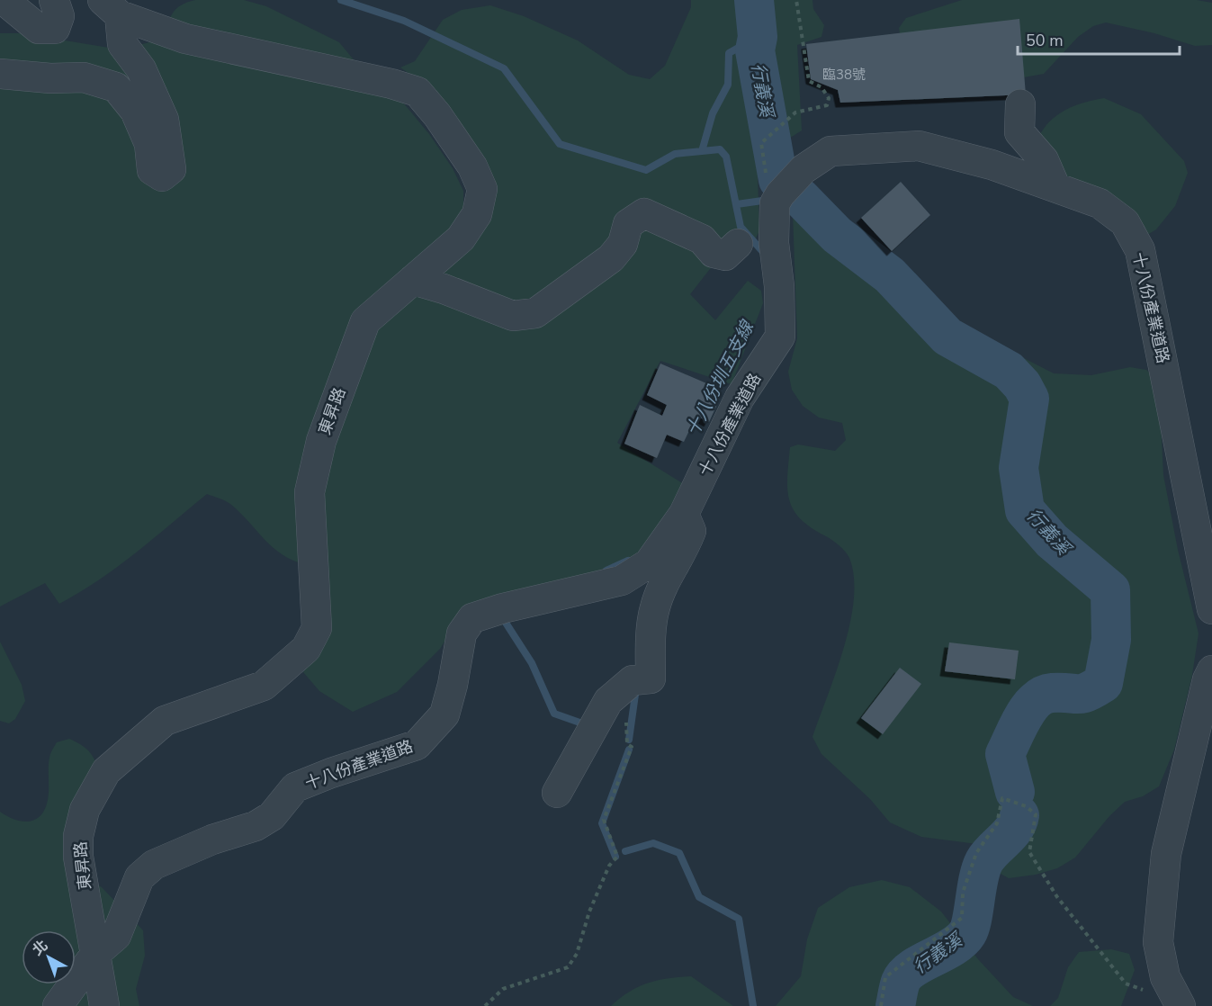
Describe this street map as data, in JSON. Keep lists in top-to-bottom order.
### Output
{
  "streets": {
    "street": ["十八份產業道路", "東昇路"]
  },
  "crossings": [
    ["十八份產業道路", "東昇路"]
  ],
  "water": ["行義溪", "十八份圳五支線"],
  "house_numbers": ["臨38號"],
  "scale_bar": "50 m",
  "north": "top left"
}
